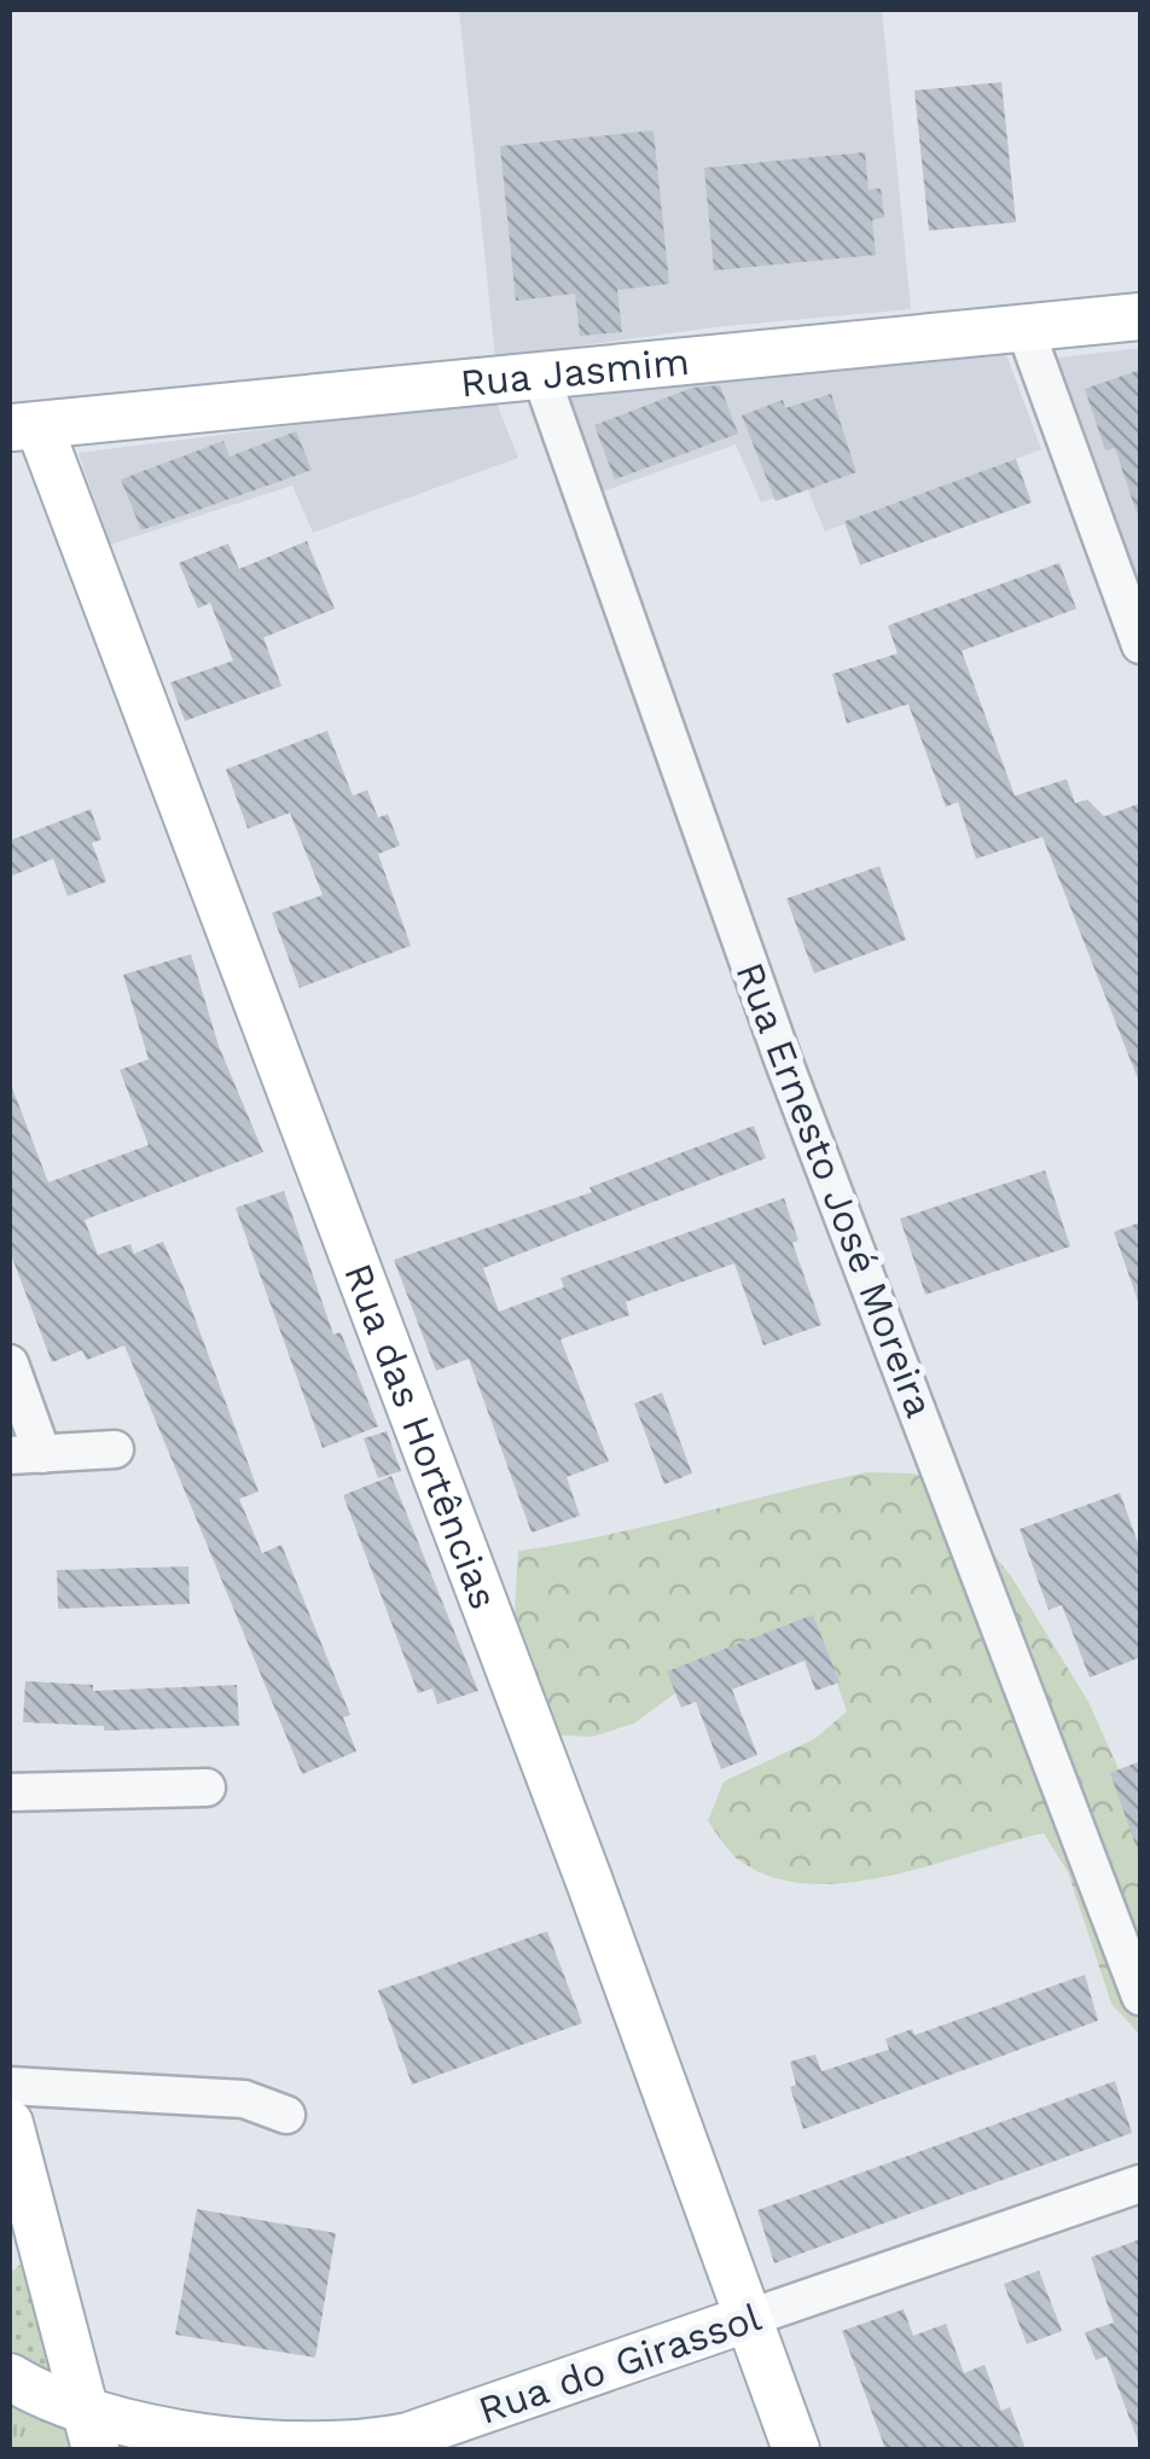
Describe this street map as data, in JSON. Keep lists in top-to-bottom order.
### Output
{
  "streets": {
    "main road": ["Rua Jasmim", "Rua das Hortências", "Rua do Girassol"],
    "street": ["Rua Ernesto José Moreira"]
  },
  "crossings": [
    ["Rua Jasmim", "Rua Ernesto José Moreira"],
    ["Rua Jasmim", "Rua das Hortências"],
    ["Rua das Hortências", "Rua do Girassol"]
  ]
}
